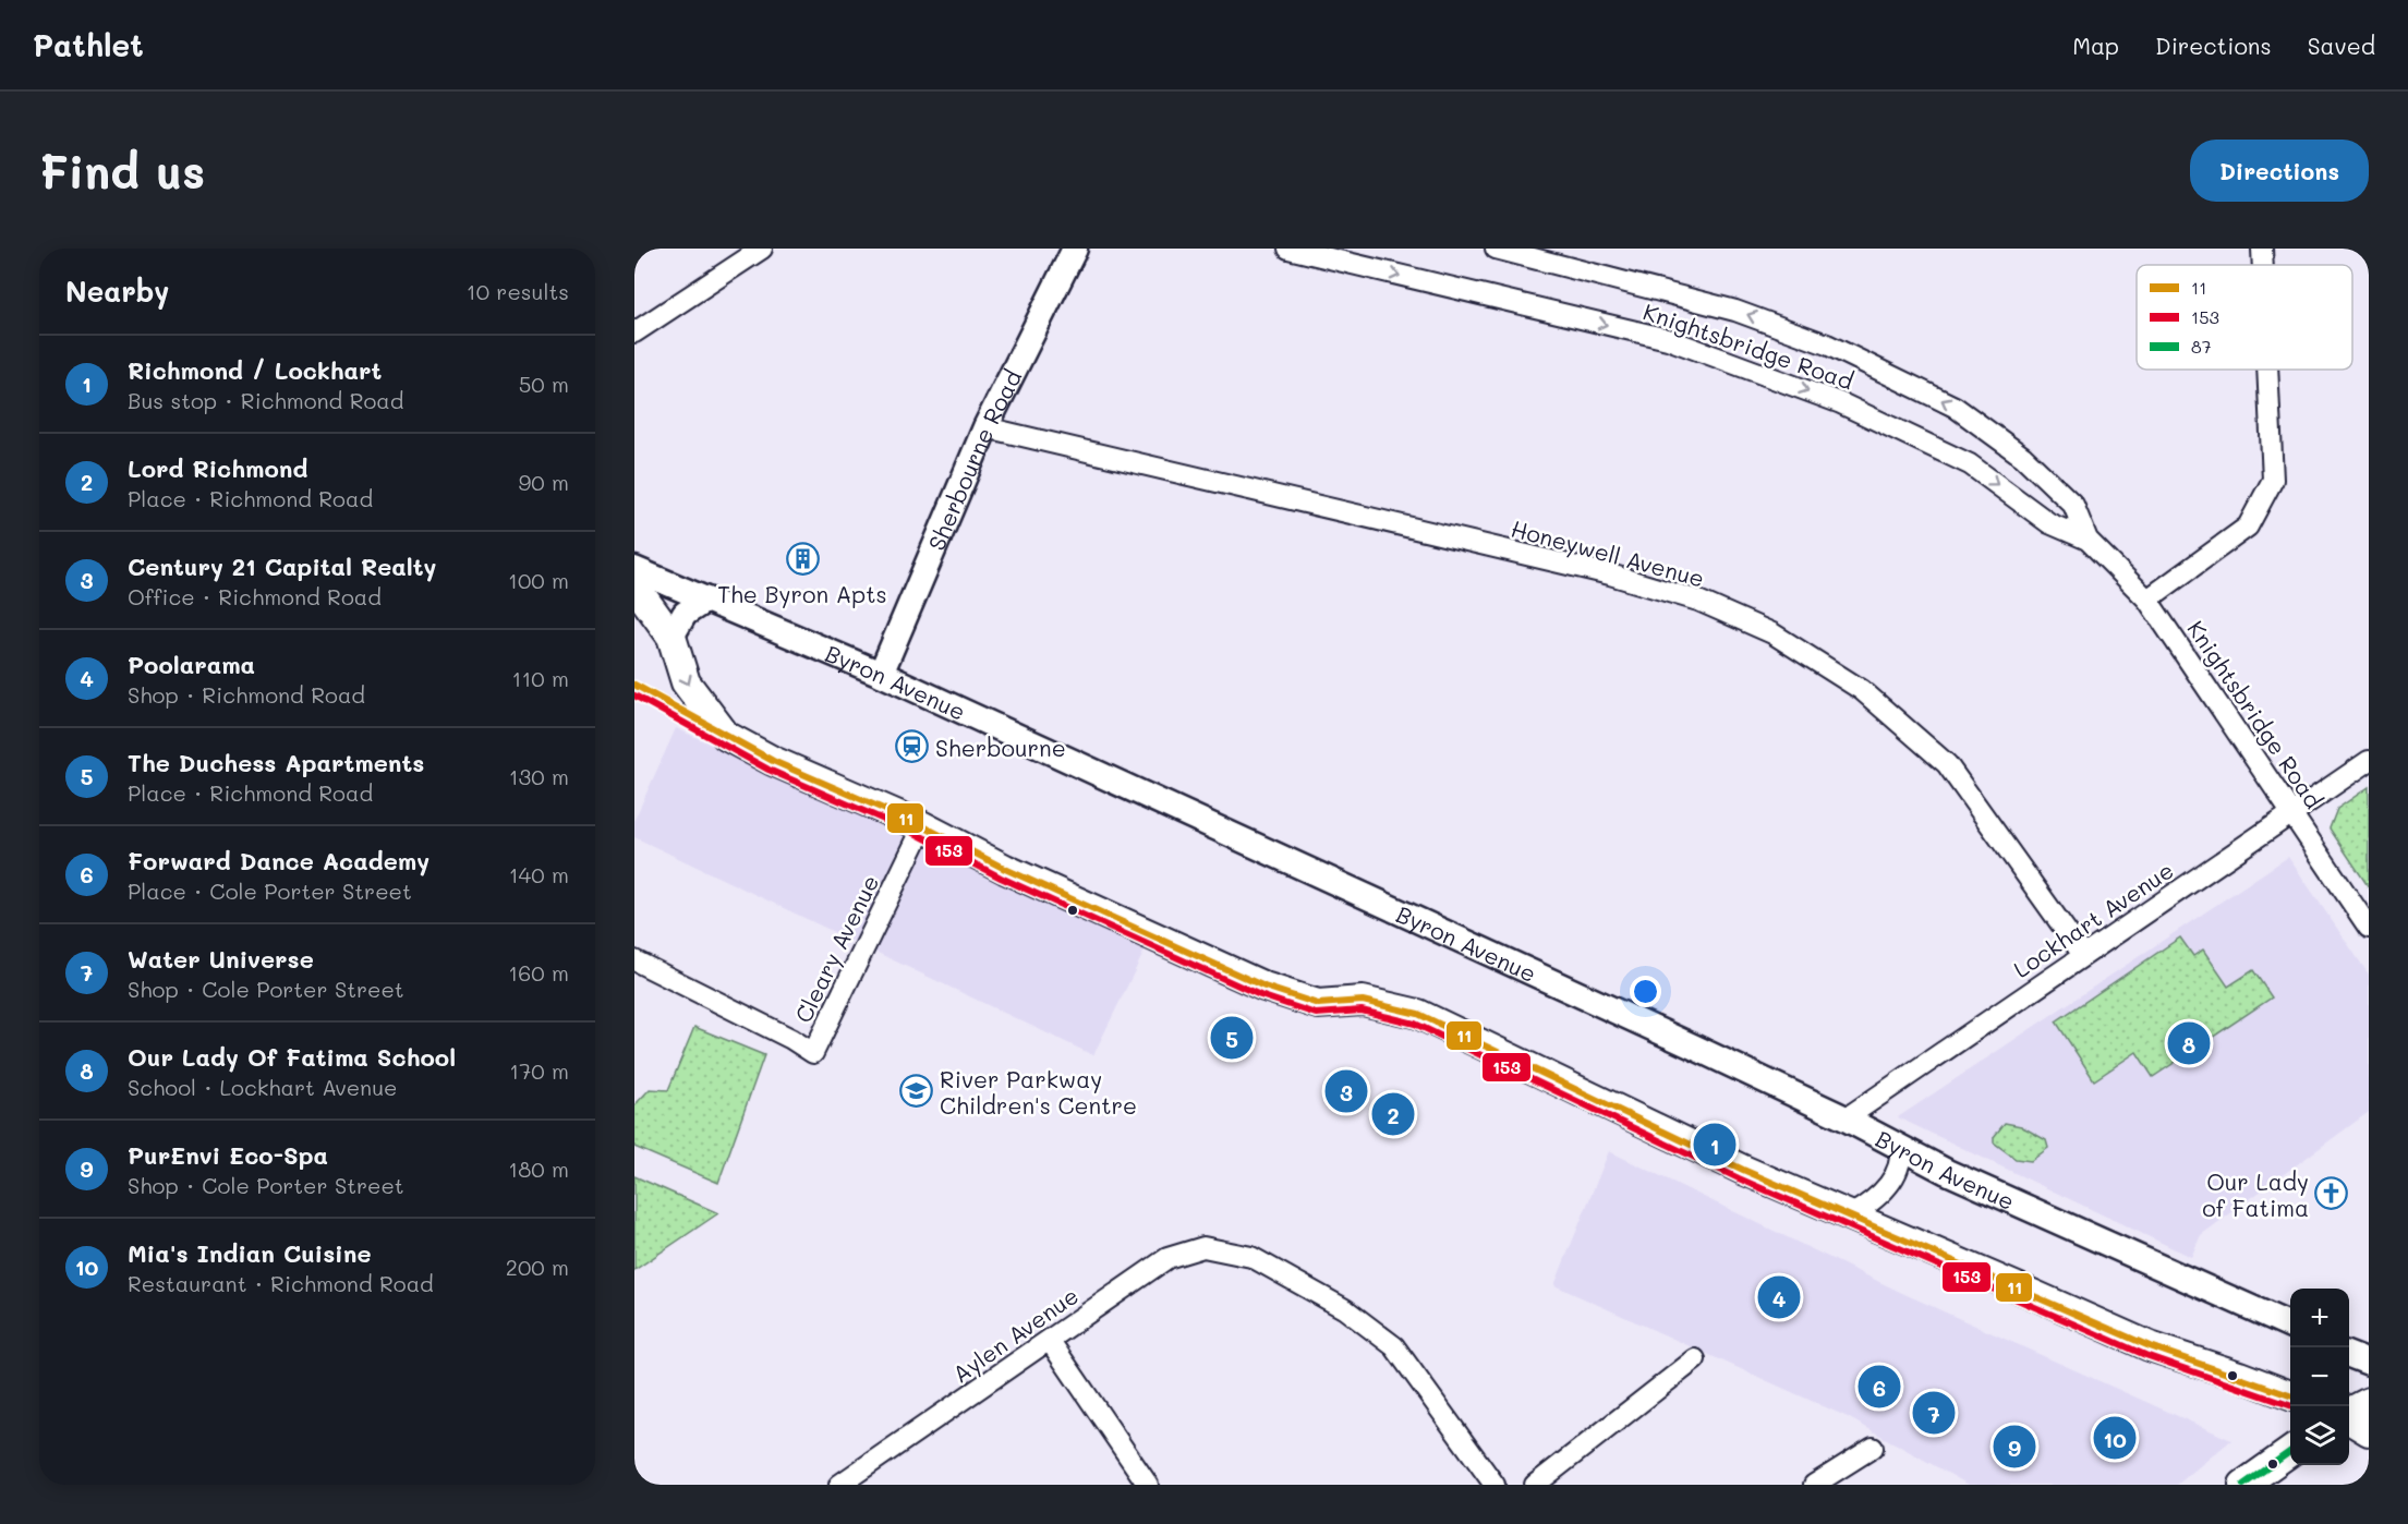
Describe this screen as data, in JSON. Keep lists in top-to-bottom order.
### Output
{
  "streets": {
    "street": [
      "Knightsbridge Road",
      "Sherbourne Road",
      "Honeywell Avenue",
      "Byron Avenue",
      "Lockhart Avenue",
      "Cleary Avenue",
      "Aylen Avenue"
    ]
  },
  "crossings": [
    ["Knightsbridge Road", "Lockhart Avenue"],
    ["Sherbourne Road", "Honeywell Avenue"],
    ["Sherbourne Road", "Byron Avenue"],
    ["Honeywell Avenue", "Lockhart Avenue"],
    ["Byron Avenue", "Lockhart Avenue"]
  ],
  "places": {
    "building": ["The Byron Apts"],
    "station": ["Sherbourne"],
    "school or university": ["River Parkway Children's Centre"],
    "church": ["Our Lady of Fatima"]
  },
  "lines": ["transit line 11", "transit line 153", "transit line 87"],
  "legend": ["11", "153", "87"],
  "page": {
    "header": "Pathlet",
    "nav": ["Map", "Directions", "Saved"],
    "buttons": "Directions",
    "title": "Find us",
    "heading": ["Nearby", "10 results"],
    "list": [
      {
        "mark": "1",
        "name": "Richmond / Lockhart",
        "note": "Bus stop · Richmond Road",
        "value": "50 m"
      },
      {
        "mark": "2",
        "name": "Lord Richmond",
        "note": "Place · Richmond Road",
        "value": "90 m"
      },
      {
        "mark": "3",
        "name": "Century 21 Capital Realty",
        "note": "Office · Richmond Road",
        "value": "100 m"
      },
      {
        "mark": "4",
        "name": "Poolarama",
        "note": "Shop · Richmond Road",
        "value": "110 m"
      },
      {
        "mark": "5",
        "name": "The Duchess Apartments",
        "note": "Place · Richmond Road",
        "value": "130 m"
      },
      {
        "mark": "6",
        "name": "Forward Dance Academy",
        "note": "Place · Cole Porter Street",
        "value": "140 m"
      },
      {
        "mark": "7",
        "name": "Water Universe",
        "note": "Shop · Cole Porter Street",
        "value": "160 m"
      },
      {
        "mark": "8",
        "name": "Our Lady Of Fatima School",
        "note": "School · Lockhart Avenue",
        "value": "170 m"
      },
      {
        "mark": "9",
        "name": "PurEnvi Eco-Spa",
        "note": "Shop · Cole Porter Street",
        "value": "180 m"
      },
      {
        "mark": "10",
        "name": "Mia's Indian Cuisine",
        "note": "Restaurant · Richmond Road",
        "value": "200 m"
      }
    ],
    "pins": [
      "5",
      "8",
      "3",
      "2",
      "1",
      "4",
      "6",
      "7",
      "10",
      "9"
    ],
    "map_buttons": ["+", "−"]
  }
}
